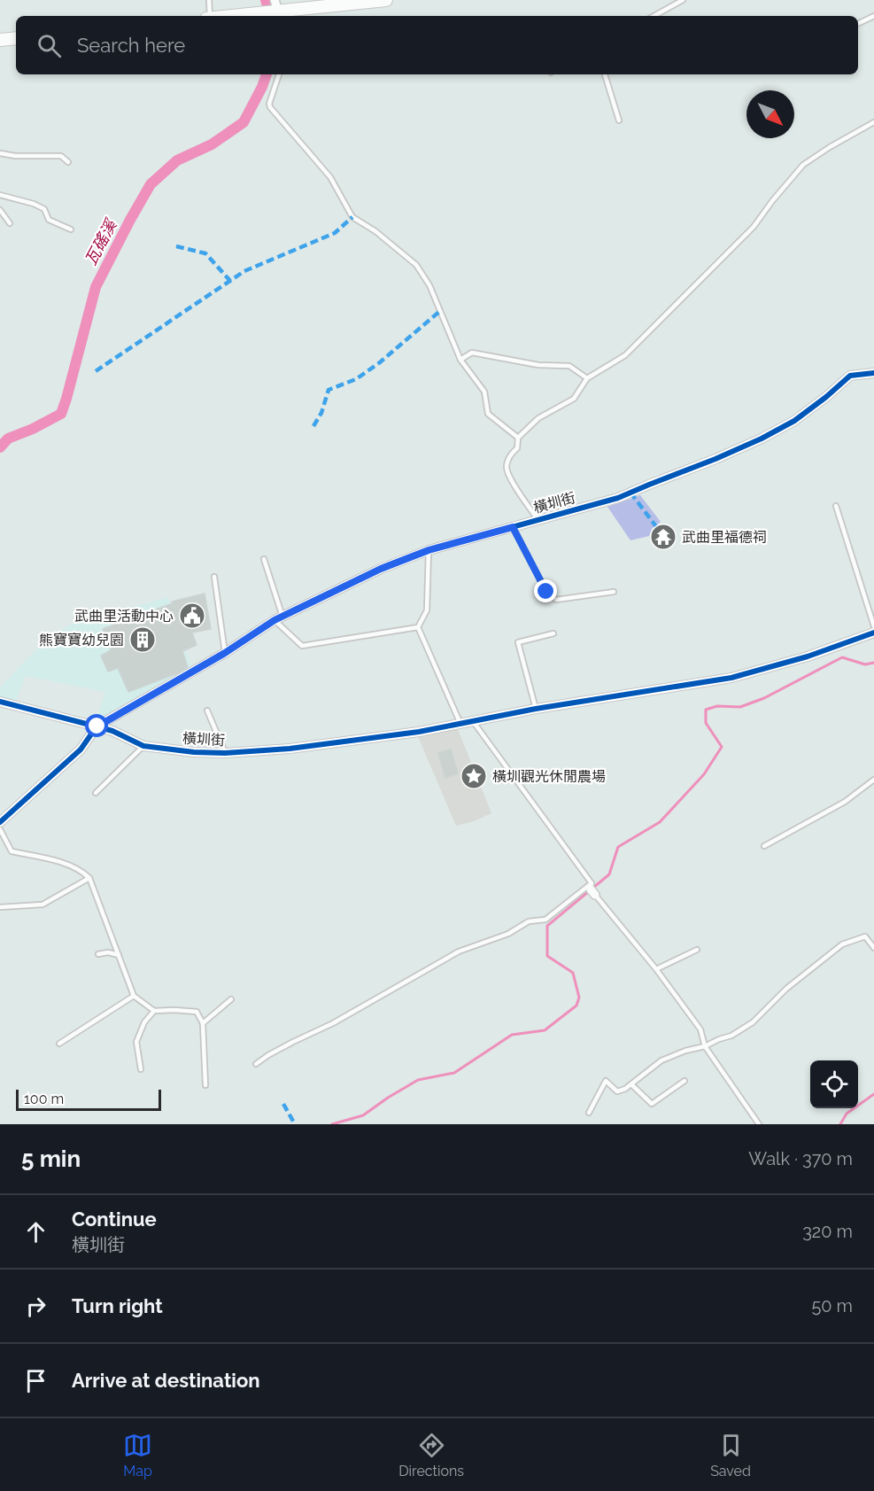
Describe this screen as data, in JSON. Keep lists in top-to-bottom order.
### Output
{
  "streets": {
    "street": ["橫圳街"]
  },
  "water": ["瓦磘溪"],
  "places": {
    "temple": ["武曲里福德祠"],
    "public building": ["武曲里活動中心"],
    "building": ["熊寶寶幼兒園"],
    "place": ["橫圳觀光休閒農場"]
  },
  "scale_bar": "100 m",
  "north": "bottom right",
  "page": {
    "search": "Search here",
    "scale": "100 m",
    "heading": ["5 min", "Walk · 370 m"],
    "list": [
      ["Continue", "橫圳街", "320 m"],
      ["Turn right", "50 m"],
      "Arrive at destination"
    ],
    "nav": ["Map", "Directions", "Saved"]
  }
}
